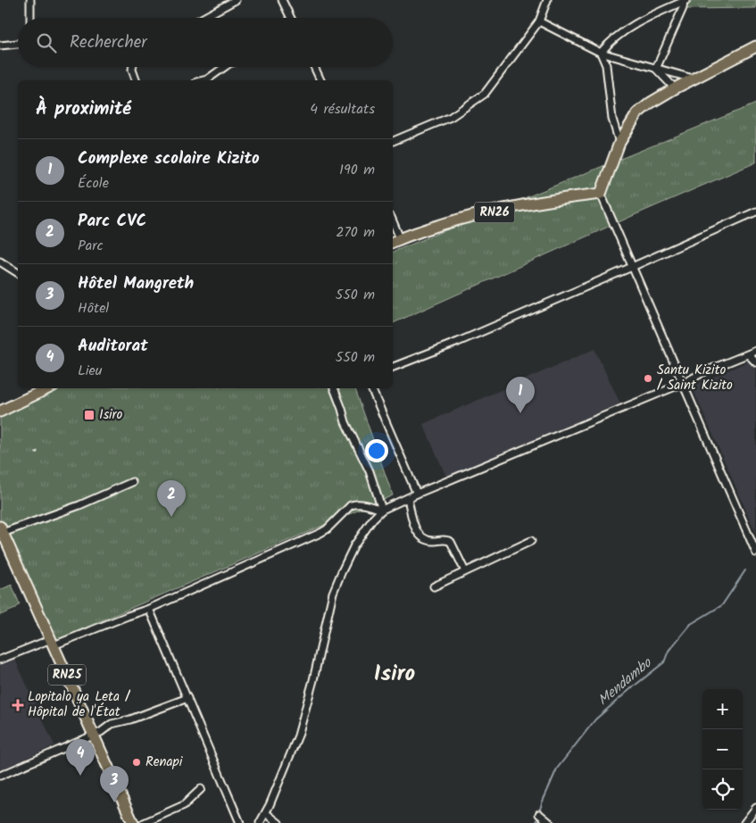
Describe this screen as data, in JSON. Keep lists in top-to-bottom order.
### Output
{
  "streets": {
    "main road": ["RN26", "RN25"]
  },
  "districts": ["Isiro"],
  "water": ["Mendambo"],
  "places": {
    "other": ["Santu Kizito / Saint Kizito", "Renapi"],
    "transit": ["Isiro"],
    "health": ["Lopitalo ya Leta / Hôpital de l'État"]
  },
  "page": {
    "search": "Rechercher",
    "heading": ["À proximité", "4 résultats"],
    "list": [
      {
        "mark": "1",
        "name": "Complexe scolaire Kizito",
        "note": "École",
        "value": "190 m"
      },
      {
        "mark": "2",
        "name": "Parc CVC",
        "note": "Parc",
        "value": "270 m"
      },
      {
        "mark": "3",
        "name": "Hôtel Mangreth",
        "note": "Hôtel",
        "value": "550 m"
      },
      {
        "mark": "4",
        "name": "Auditorat",
        "note": "Lieu",
        "value": "550 m"
      }
    ],
    "pins": [
      "1",
      "2",
      "4",
      "3"
    ],
    "map_buttons": ["+", "−"]
  }
}
